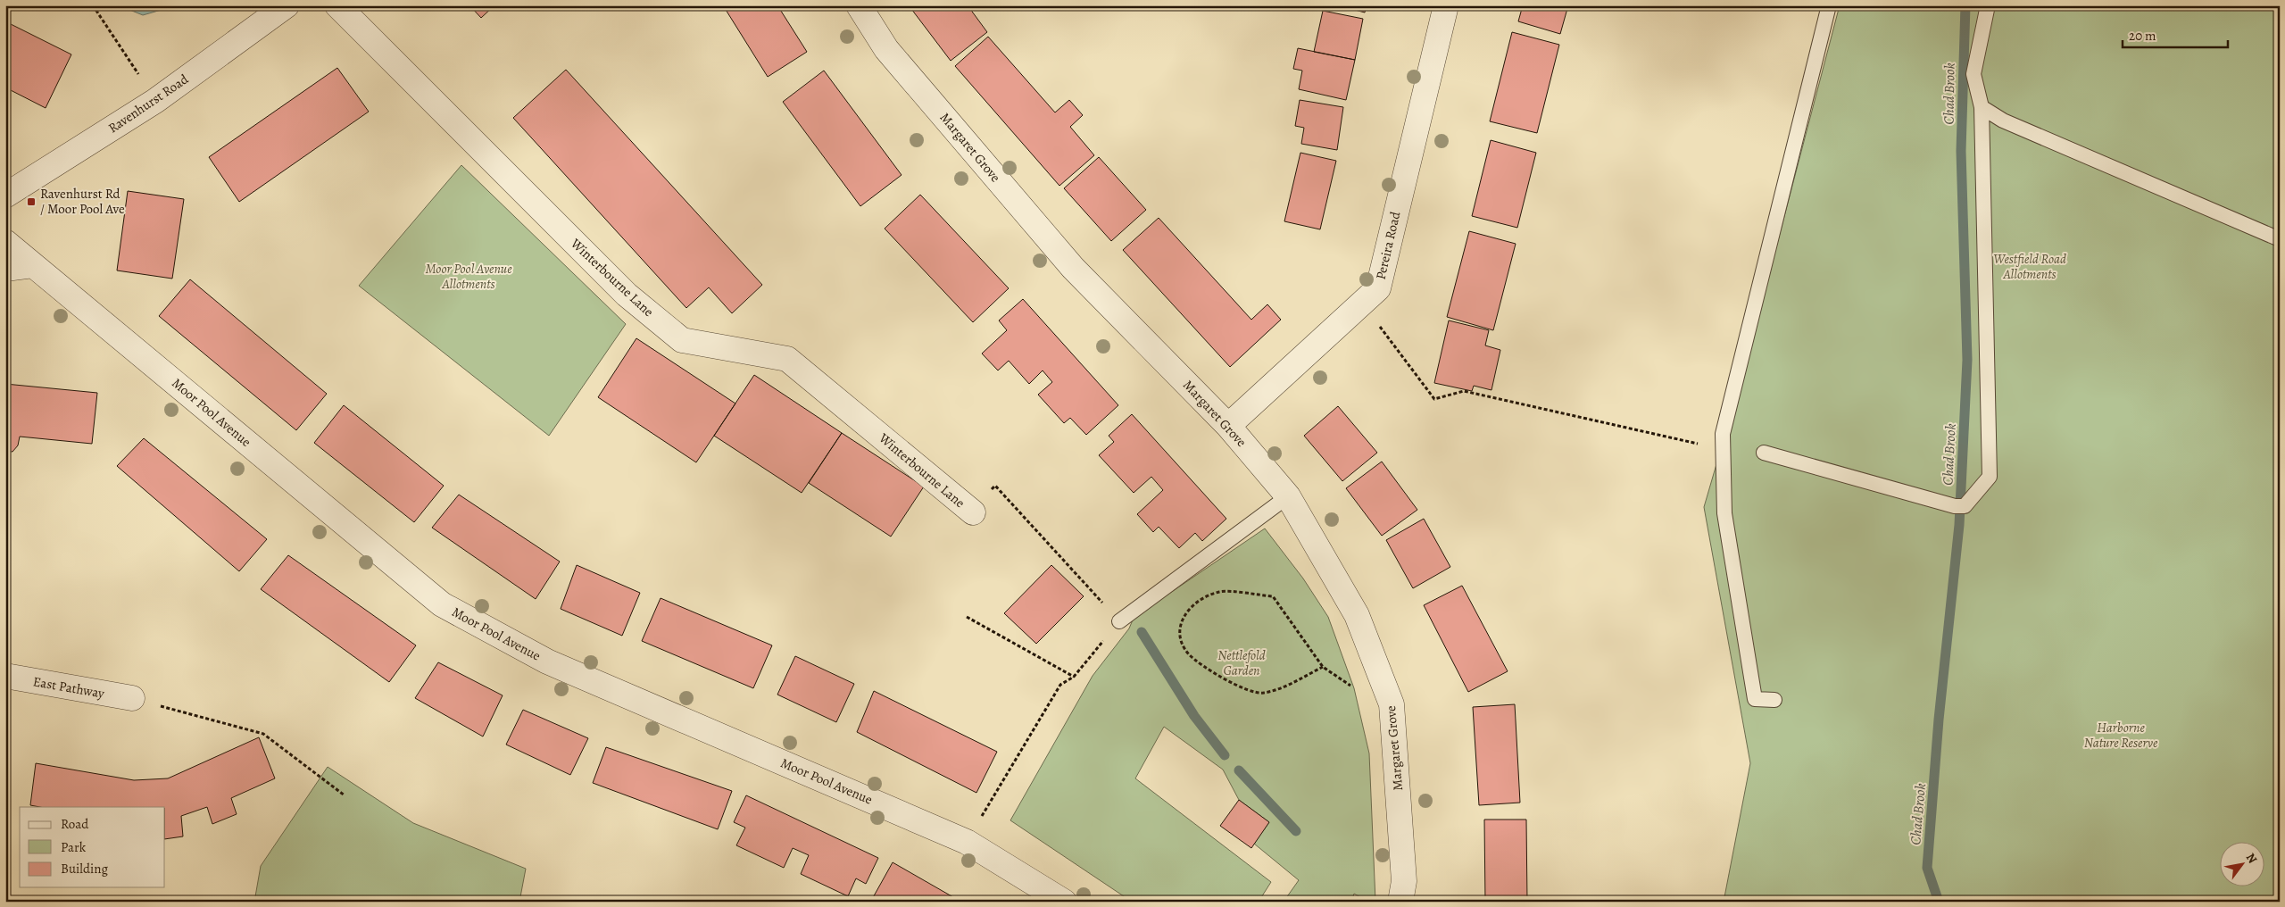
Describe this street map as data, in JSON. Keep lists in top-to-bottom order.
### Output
{
  "streets": {
    "street": [
      "Ravenhurst Road",
      "Margaret Grove",
      "Pereira Road",
      "Winterbourne Lane",
      "Moor Pool Avenue",
      "East Pathway"
    ]
  },
  "crossings": [
    ["Margaret Grove", "Pereira Road"]
  ],
  "water": ["Chad Brook"],
  "parks": [
    "Westfield Road Allotments",
    "Moor Pool Avenue Allotments",
    "Nettlefold Garden",
    "Harborne Nature Reserve"
  ],
  "places": {
    "transit": ["Ravenhurst Rd / Moor Pool Ave"]
  },
  "legend": ["Road", "Park", "Building"],
  "scale_bar": "20 m",
  "north": "top right"
}
